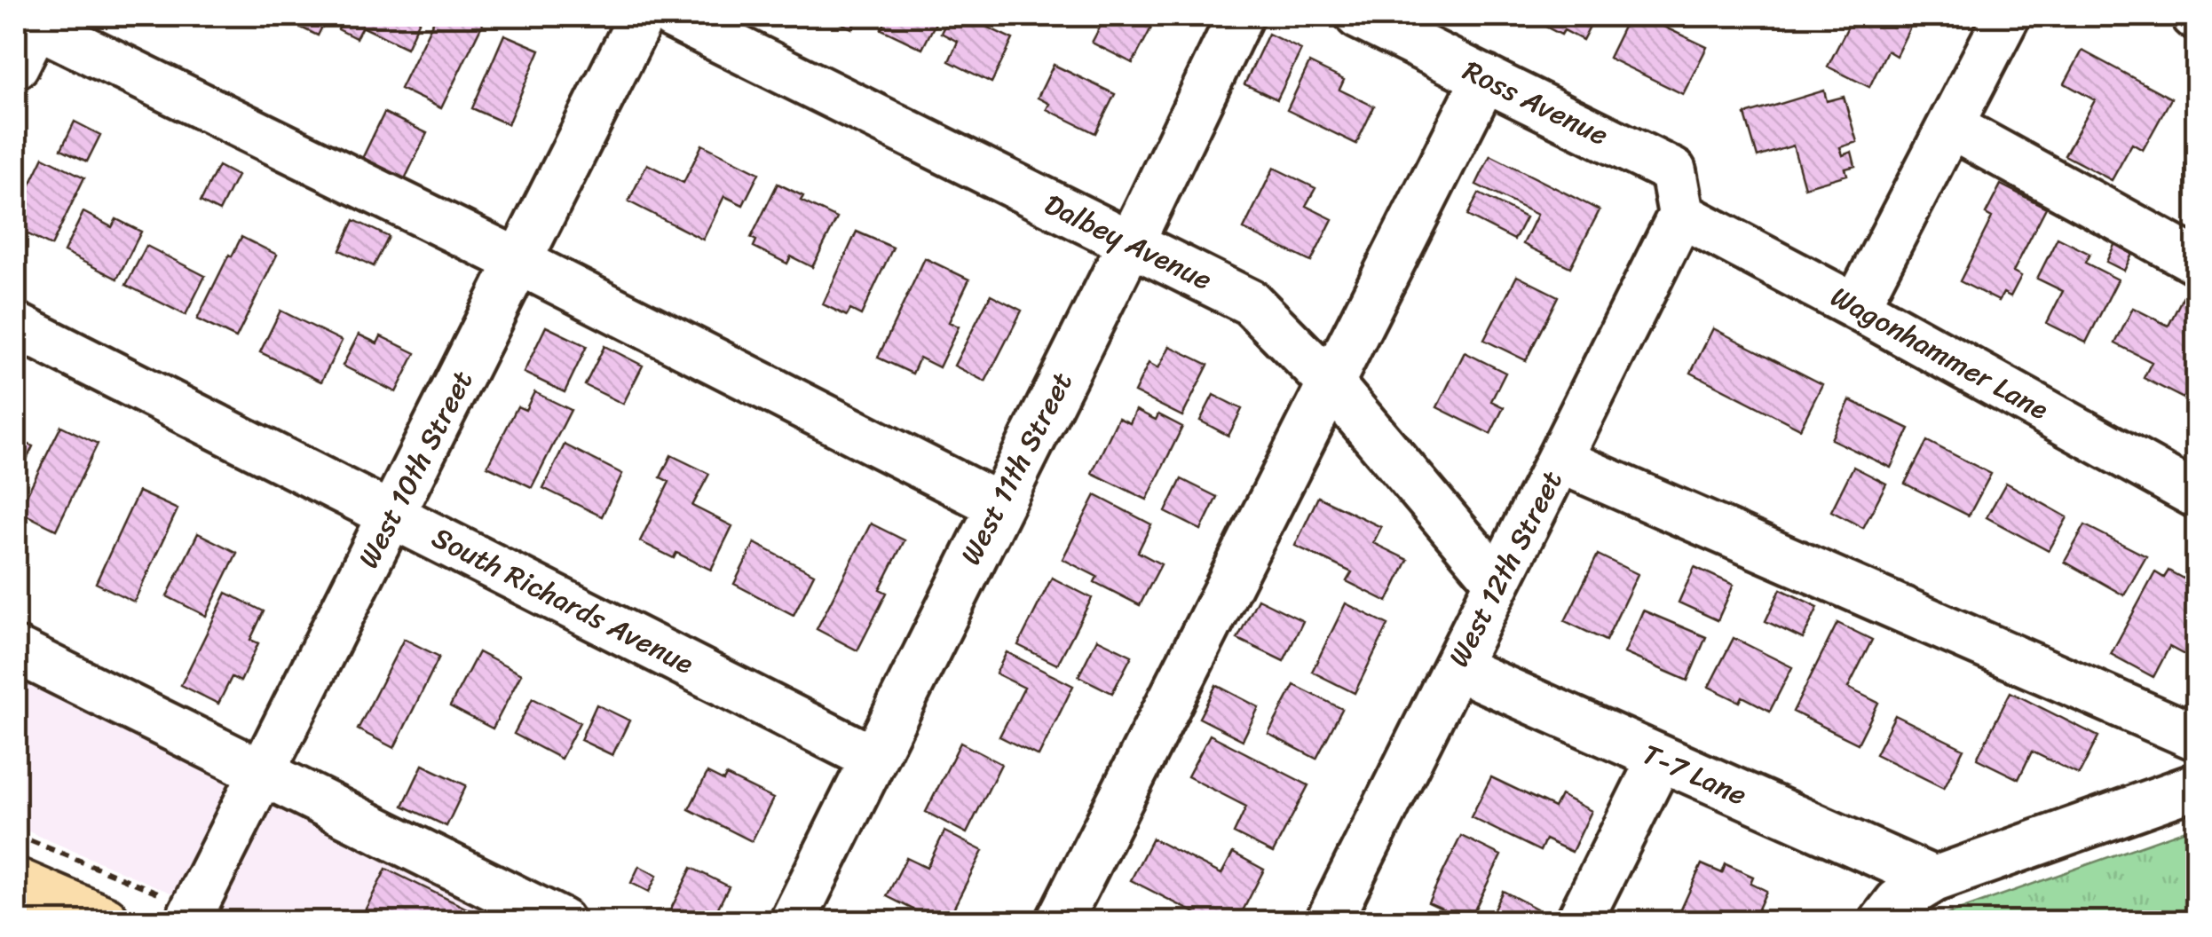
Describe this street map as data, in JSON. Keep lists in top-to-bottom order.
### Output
{
  "streets": {
    "street": [
      "Ross Avenue",
      "Dalbey Avenue",
      "Wagonhammer Lane",
      "West 11th Street",
      "West 10th Street",
      "West 12th Street",
      "South Richards Avenue",
      "T-7 Lane"
    ]
  },
  "crossings": [
    ["Ross Avenue", "Wagonhammer Lane"],
    ["Ross Avenue", "West 12th Street"],
    ["Dalbey Avenue", "West 11th Street"],
    ["Dalbey Avenue", "West 12th Street"],
    ["Wagonhammer Lane", "West 12th Street"],
    ["West 11th Street", "South Richards Avenue"],
    ["West 10th Street", "South Richards Avenue"],
    ["West 12th Street", "T-7 Lane"]
  ]
}
